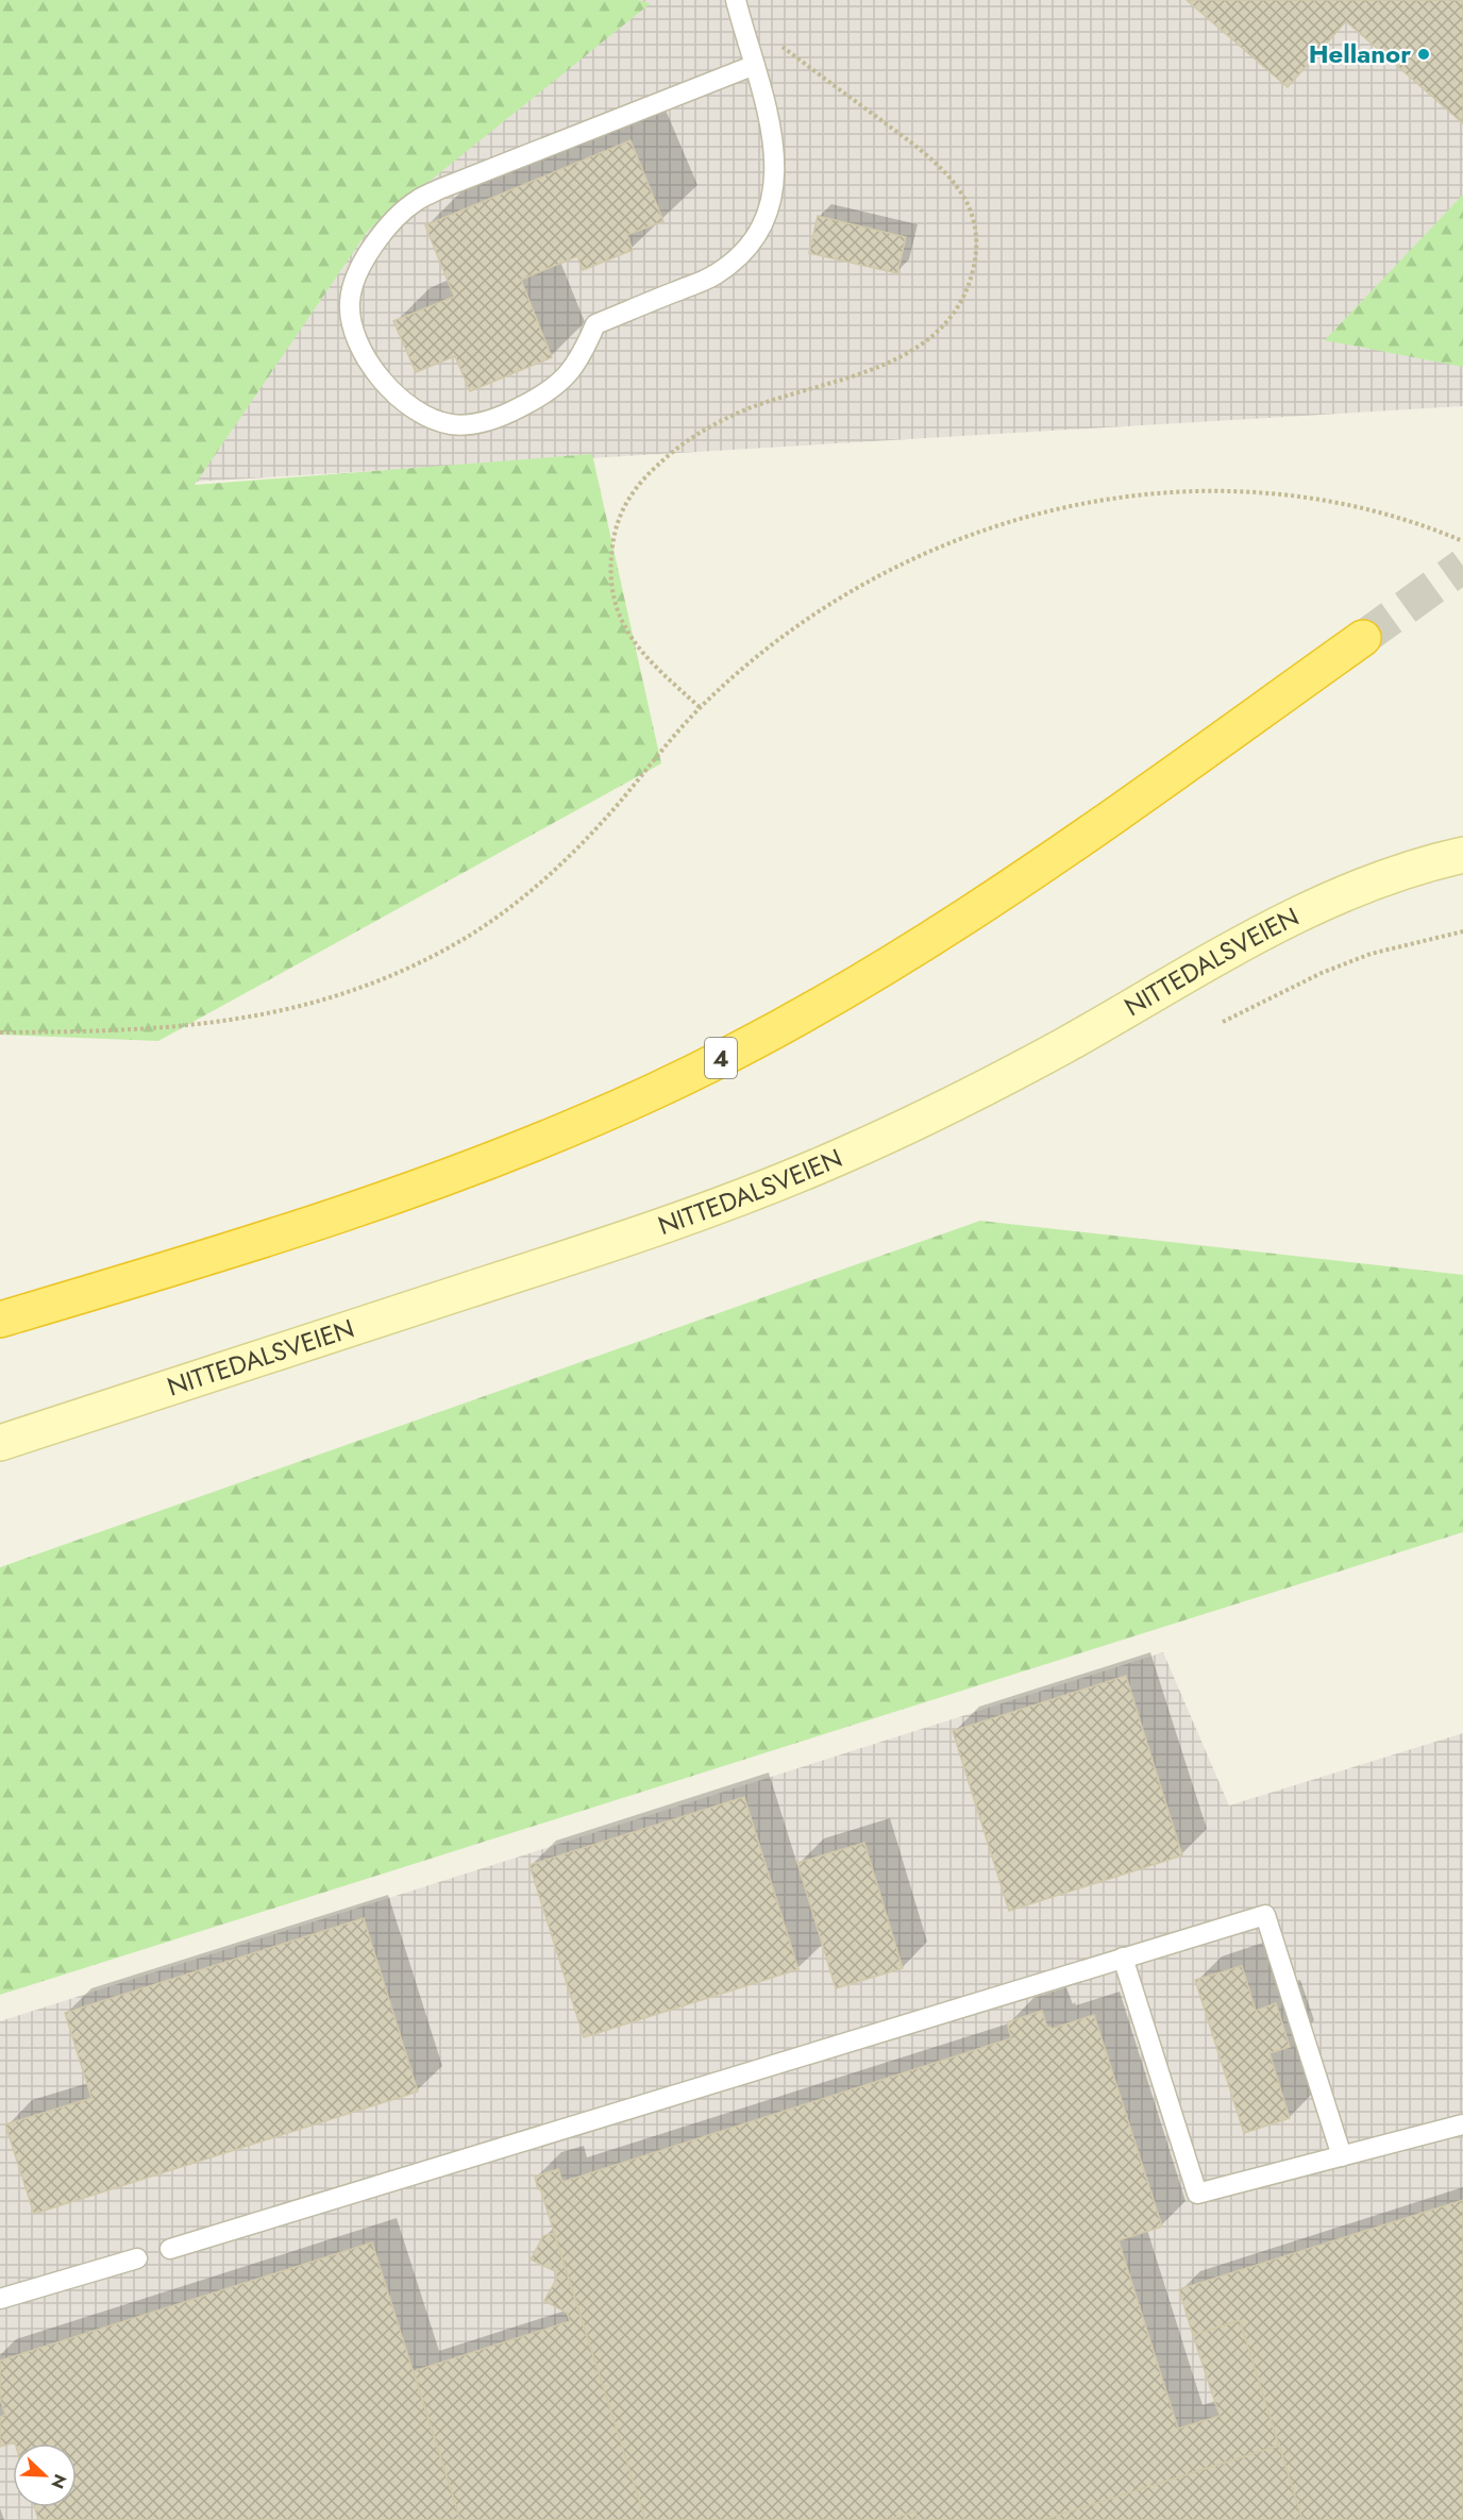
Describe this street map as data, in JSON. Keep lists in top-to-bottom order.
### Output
{
  "streets": {
    "highway": ["4"],
    "main road": ["NITTEDALSVEIEN"]
  },
  "places": ["Hellanor"],
  "north": "bottom right"
}
